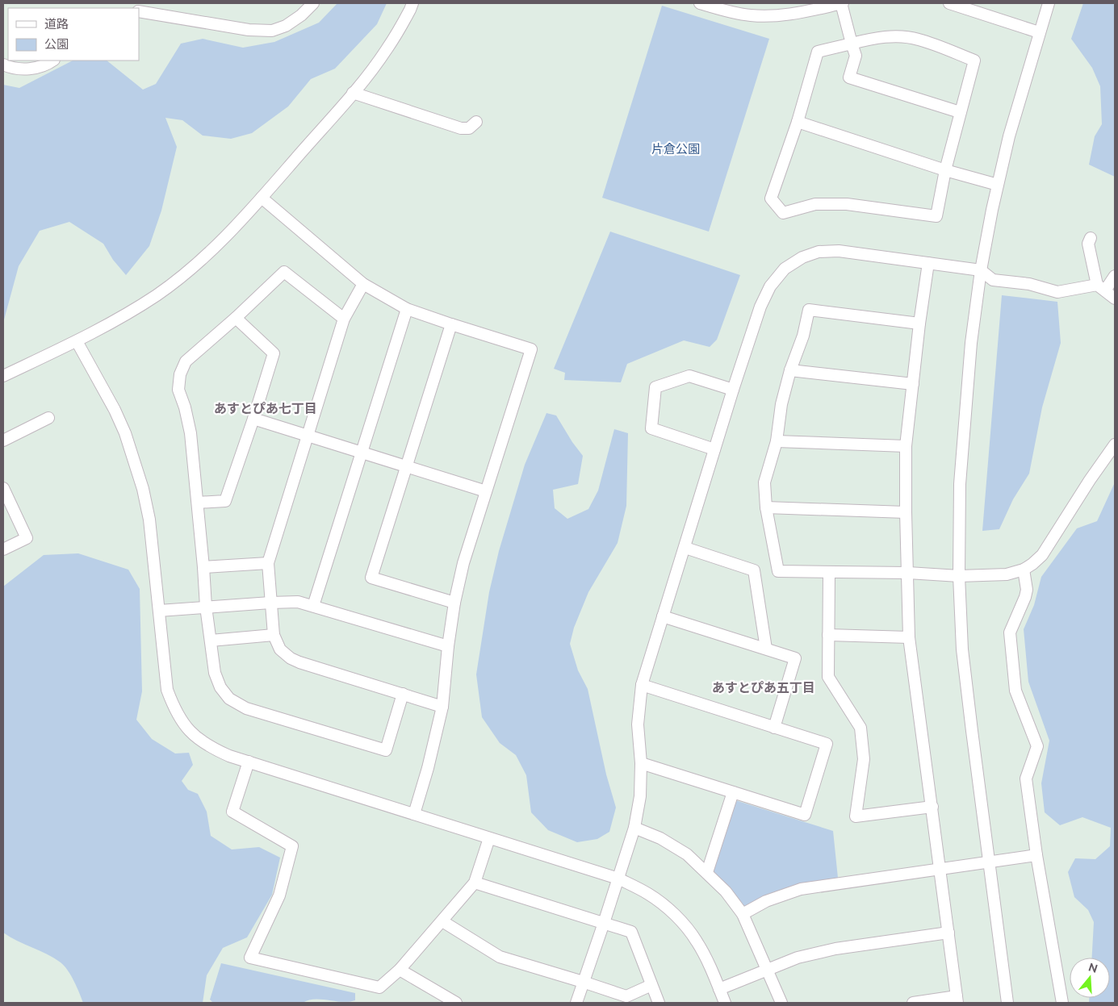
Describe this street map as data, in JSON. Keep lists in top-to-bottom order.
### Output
{
  "districts": ["あすとぴあ七丁目", "あすとぴあ五丁目"],
  "parks": ["片倉公園"],
  "legend": ["道路", "公園"],
  "north": "top"
}
